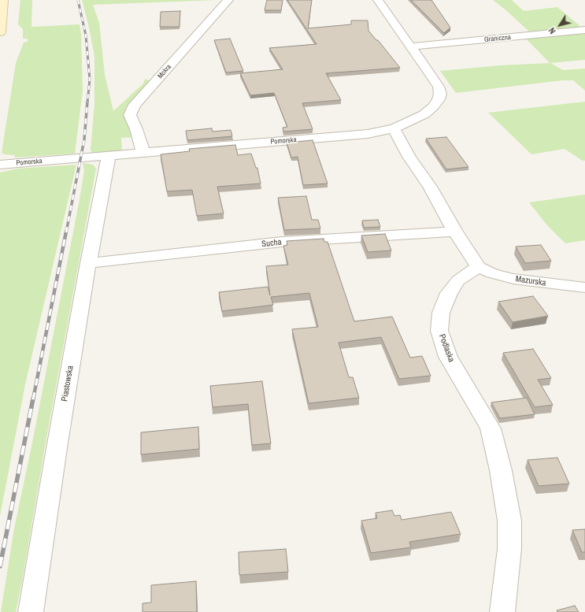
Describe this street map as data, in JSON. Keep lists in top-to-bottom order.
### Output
{
  "streets": {
    "street": [
      "Graniczna",
      "Mokra",
      "Pomorska",
      "Sucha",
      "Mazurska",
      "Podlaska",
      "Piastowska"
    ]
  },
  "crossings": [
    ["Graniczna", "Pomorska"],
    ["Mokra", "Pomorska"],
    ["Pomorska", "Piastowska"],
    ["Sucha", "Piastowska"],
    ["Mazurska", "Podlaska"]
  ],
  "north": "bottom left"
}
